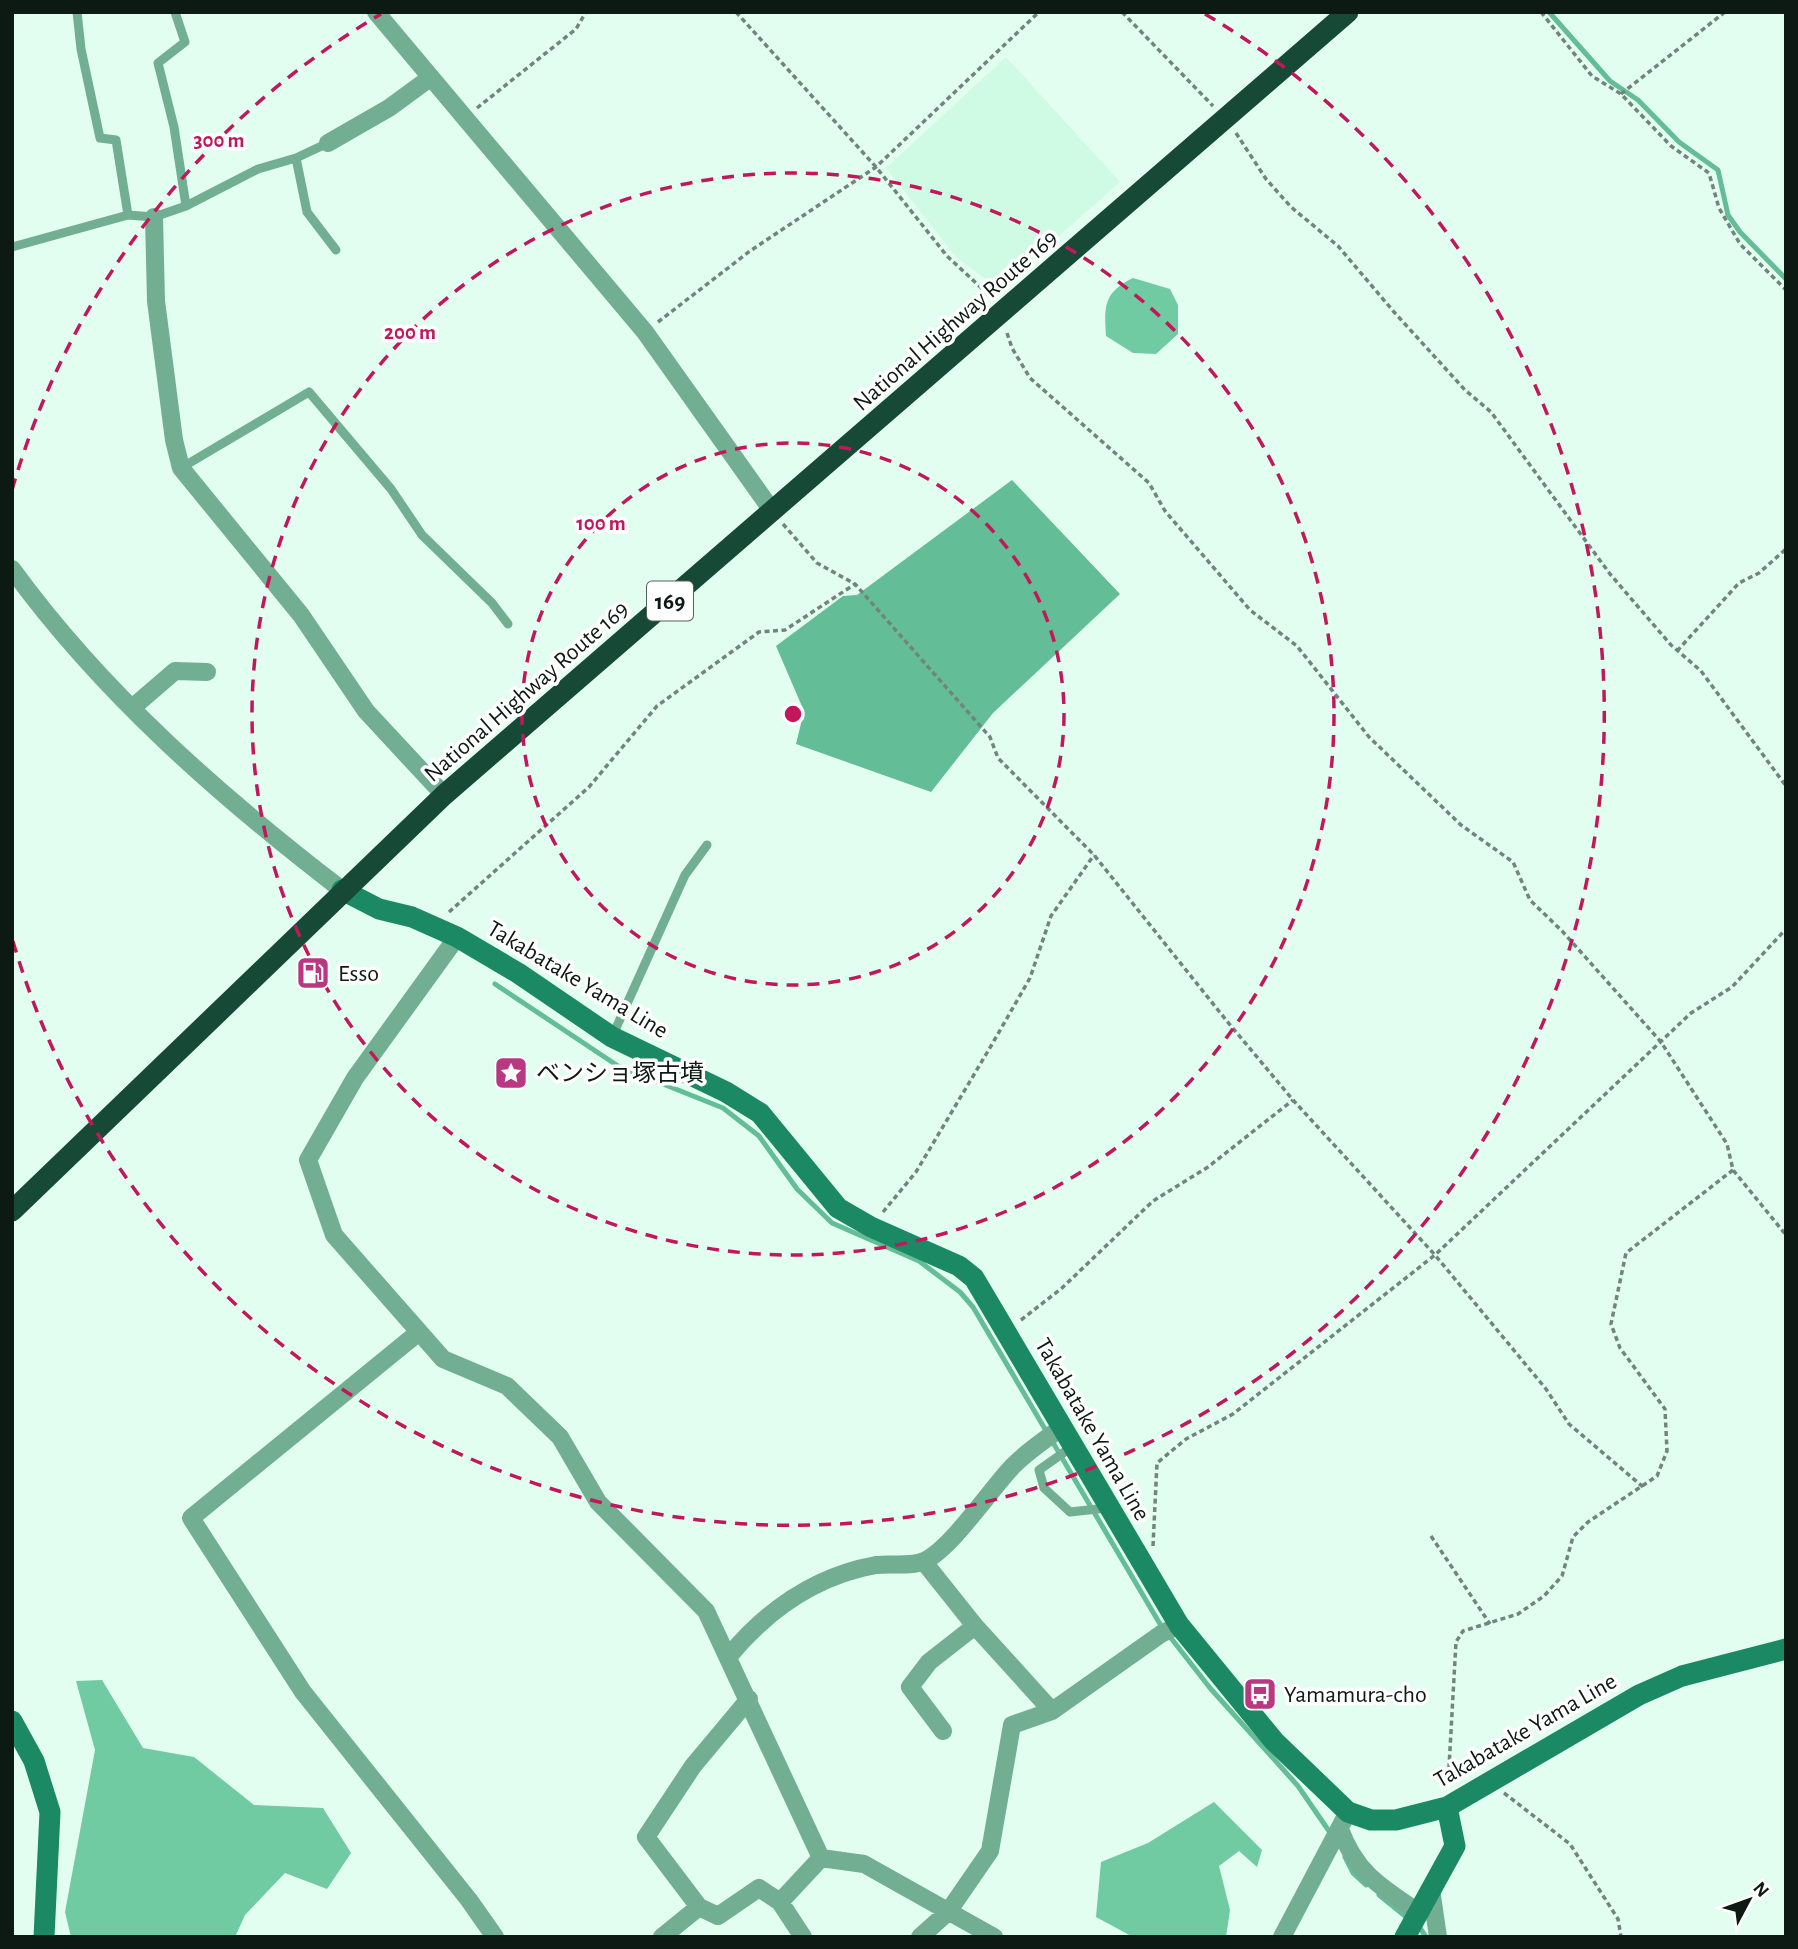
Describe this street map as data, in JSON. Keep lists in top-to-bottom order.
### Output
{
  "streets": {
    "highway": ["National Highway Route 169", "169"],
    "main road": ["Takabatake Yama Line"]
  },
  "crossings": [
    ["National Highway Route 169", "Takabatake Yama Line"]
  ],
  "places": {
    "fuel station": ["Esso"],
    "place": ["ベンショ塚古墳"],
    "bus stop": ["Yamamura-cho"]
  },
  "north": "top right",
  "rings": ["300 m", "200 m", "100 m"]
}
